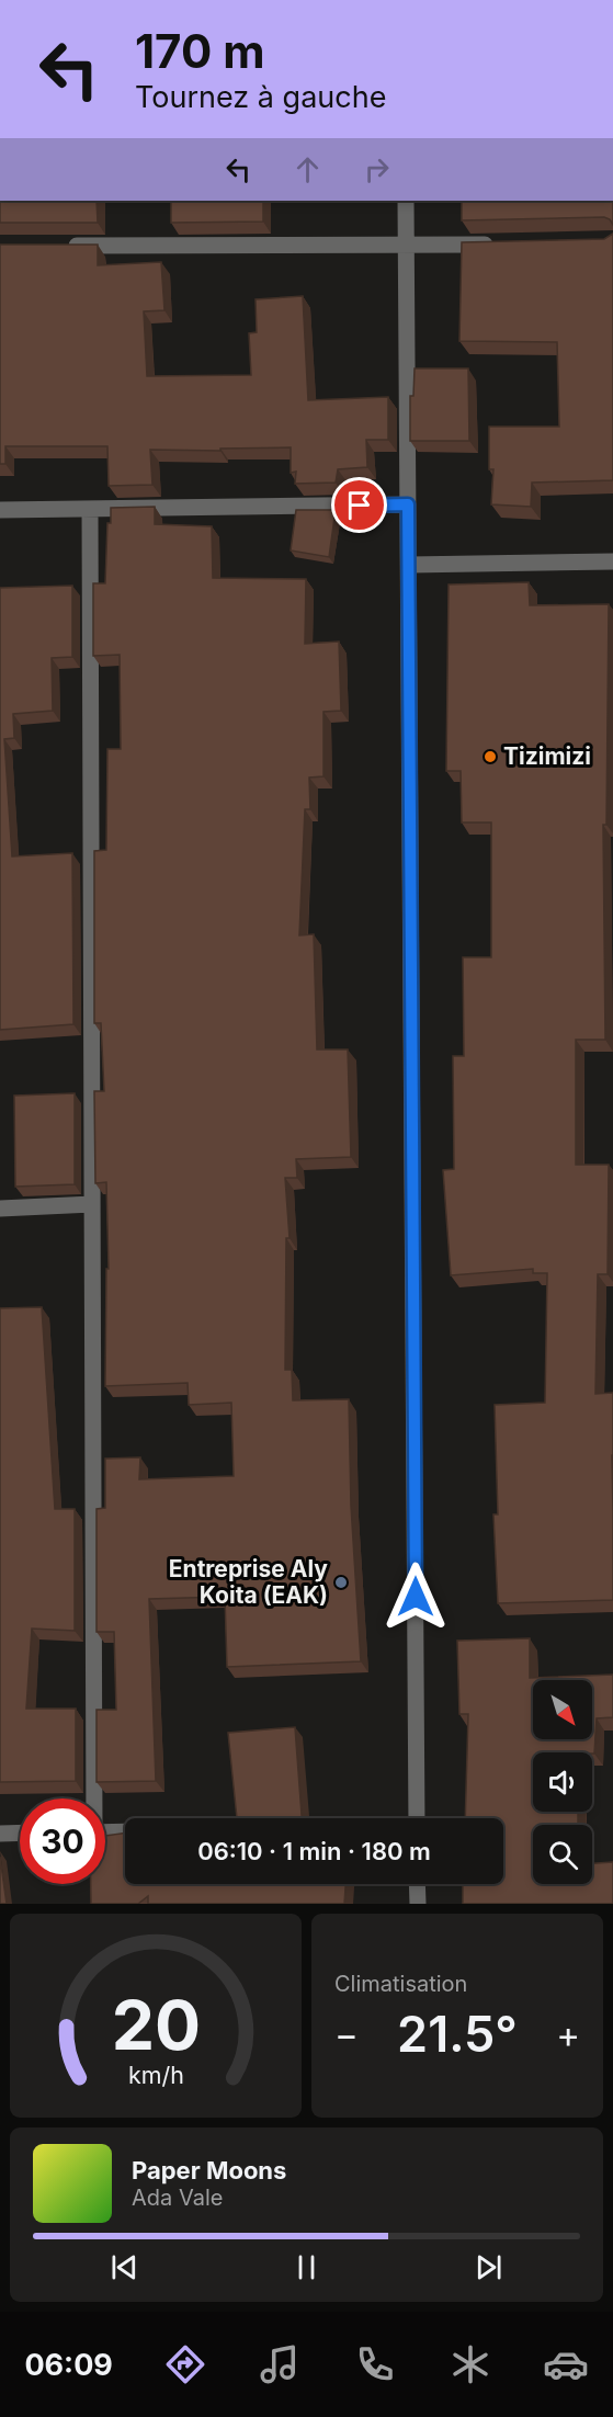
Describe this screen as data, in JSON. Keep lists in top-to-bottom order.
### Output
{
  "places": ["Tizimizi", "Entreprise Aly Koita (EAK)"],
  "north": "bottom right",
  "page": {
    "turn": ["170 m", "Tournez à gauche"],
    "limit": "30",
    "trip": "06:10 · 1 min · 180 m",
    "tile": "Climatisation",
    "heat": ["−", "21.5°", "+"],
    "song": ["Paper Moons", "Ada Vale"],
    "tabs": "06:09",
    "gauge": ["20", "km/h"]
  }
}
